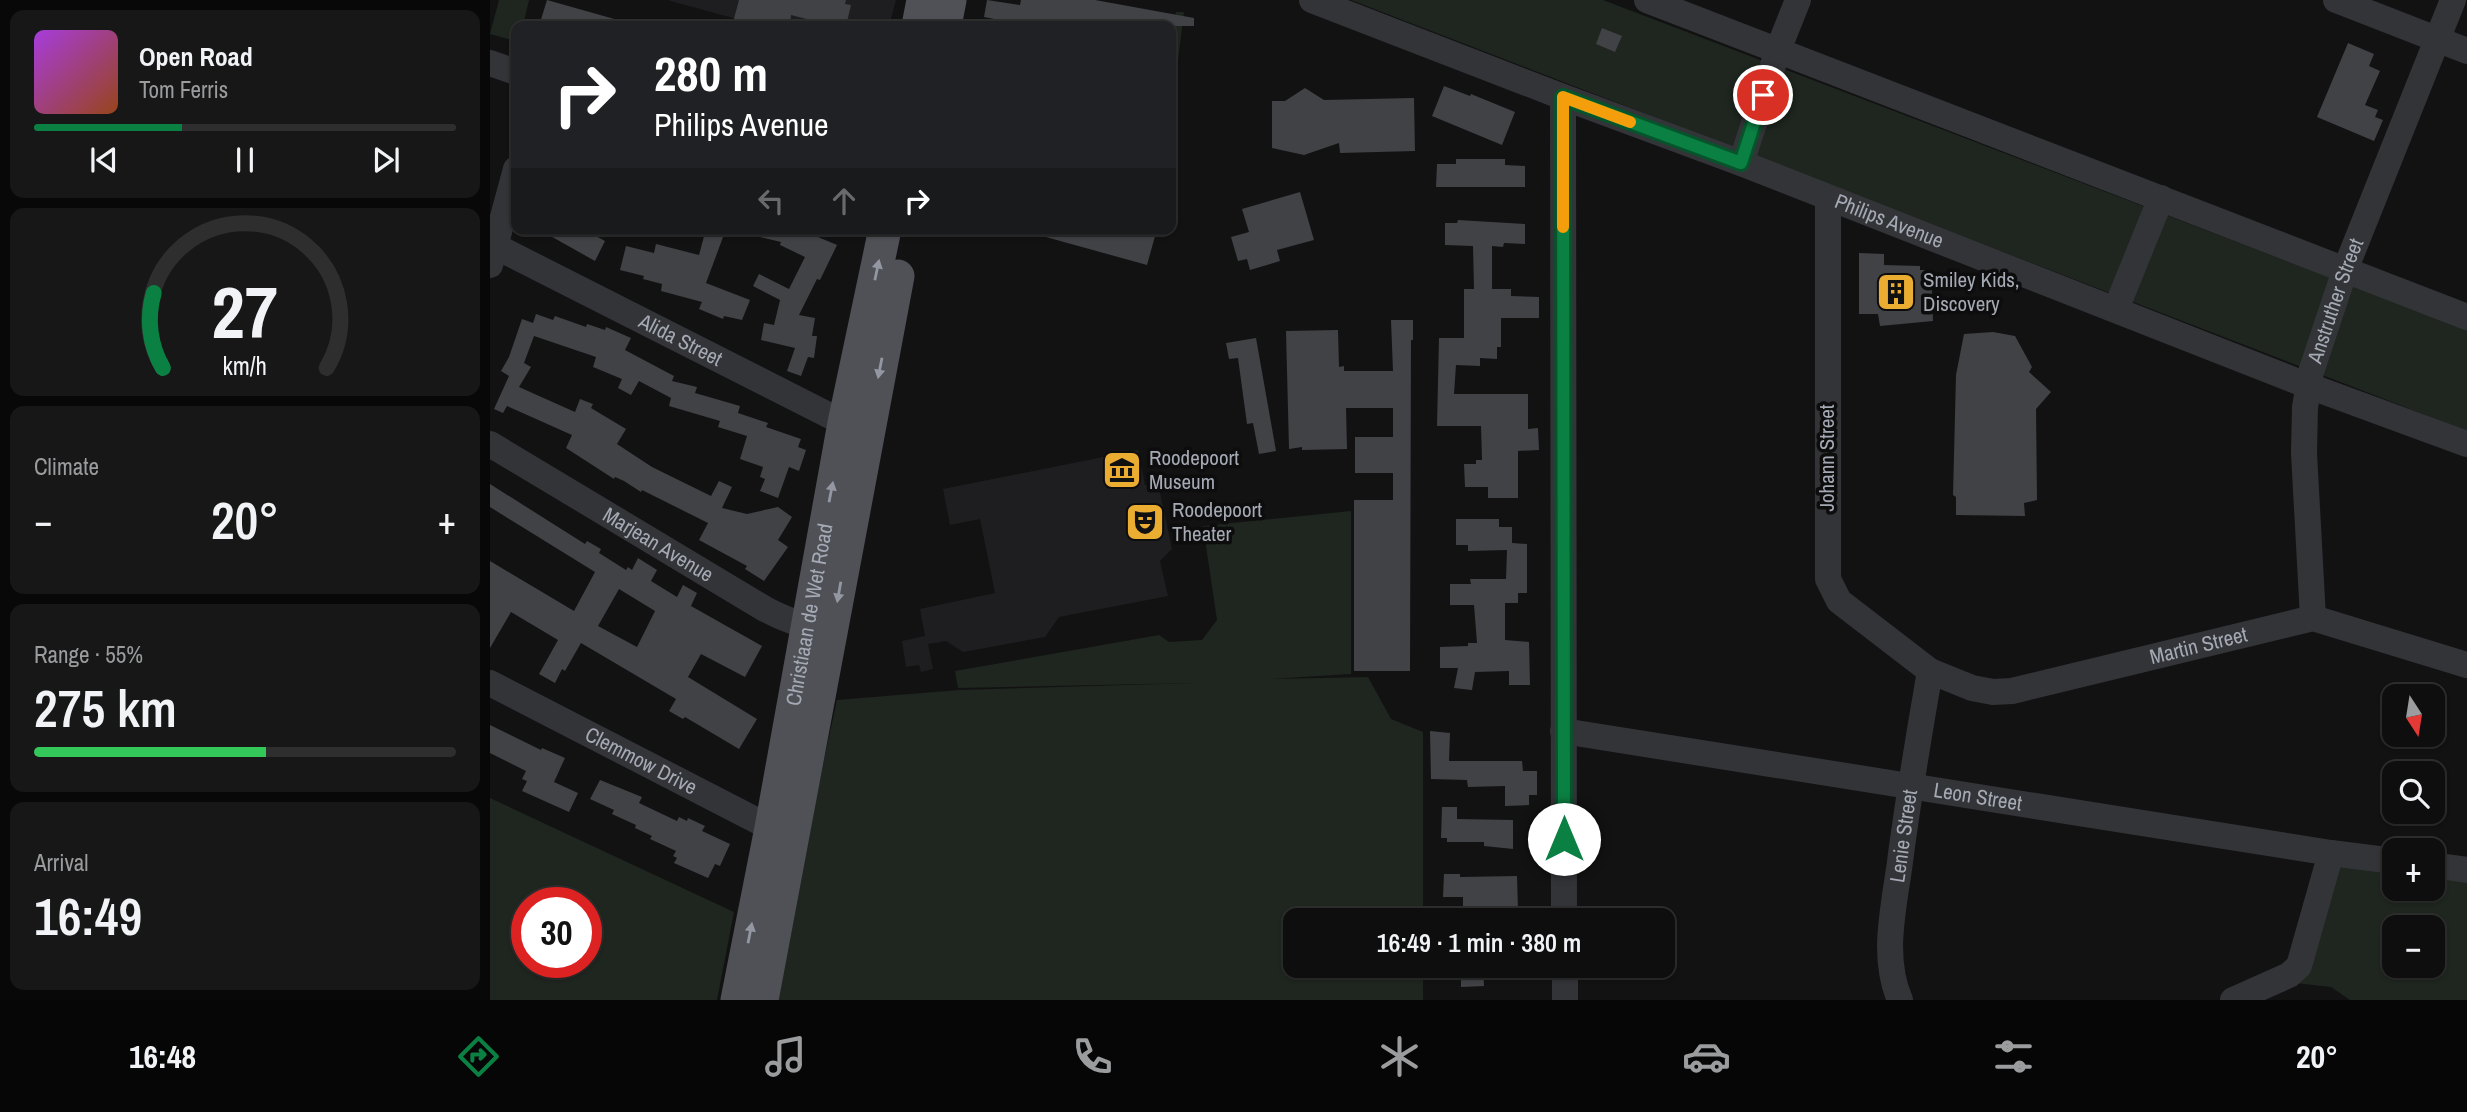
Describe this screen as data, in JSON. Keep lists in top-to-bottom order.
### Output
{
  "streets": {
    "main road": ["Christiaan de Wet Road"],
    "street": [
      "Philips Avenue",
      "Anstruther Street",
      "Alida Street",
      "Johann Street",
      "Marjean Avenue",
      "Martin Street",
      "Clemmow Drive",
      "Leon Street",
      "Lenie Street"
    ]
  },
  "crossings": [
    ["Philips Avenue", "Anstruther Street"],
    ["Philips Avenue", "Johann Street"],
    ["Anstruther Street", "Martin Street"],
    ["Alida Street", "Christiaan de Wet Road"],
    ["Johann Street", "Martin Street"],
    ["Johann Street", "Lenie Street"],
    ["Marjean Avenue", "Christiaan de Wet Road"],
    ["Christiaan de Wet Road", "Clemmow Drive"],
    ["Martin Street", "Lenie Street"],
    ["Leon Street", "Lenie Street"]
  ],
  "places": {
    "building": ["Smiley Kids, Discovery"],
    "museum": ["Roodepoort Museum"],
    "theatre": ["Roodepoort Theater"]
  },
  "north": "bottom",
  "page": {
    "turn": ["280 m", "Philips Avenue"],
    "song": ["Open Road", "Tom Ferris"],
    "tile": [
      "Climate",
      ["Range · 55%", "275 km"],
      ["Arrival", "16:49"]
    ],
    "heat": ["−", "20°", "+"],
    "map_buttons": ["+", "−"],
    "limit": "30",
    "trip": "16:49 · 1 min · 380 m",
    "tabs": ["16:48", "20°"],
    "gauge": ["27", "km/h"]
  }
}
